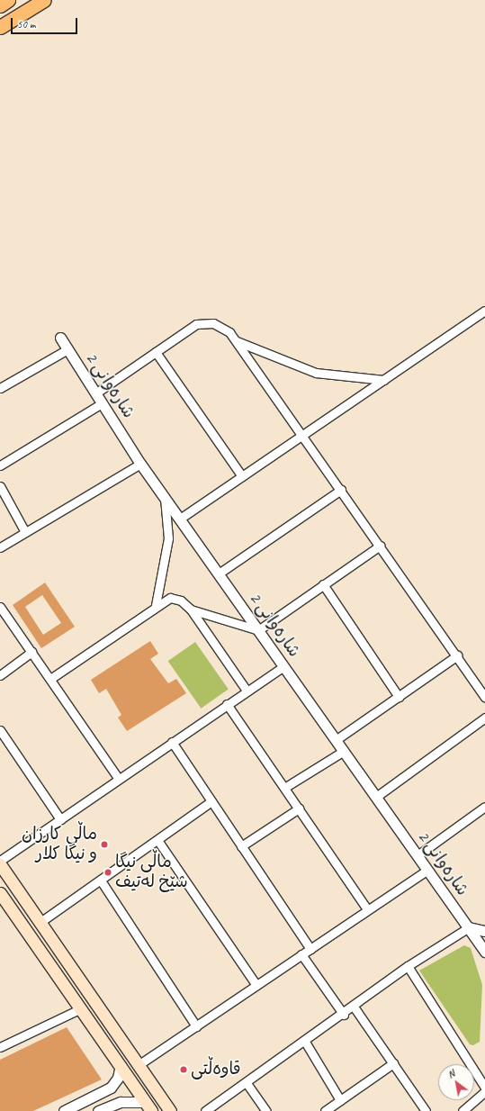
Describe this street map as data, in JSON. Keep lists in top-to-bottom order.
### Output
{
  "streets": {
    "street": ["شارەوانی 2"]
  },
  "places": ["ماڵی کارزان و نیگا کلار", "ماڵی نیگا شێخ لەتیف", "قاوەڵتی"],
  "scale_bar": "50 m",
  "north": "top left"
}
